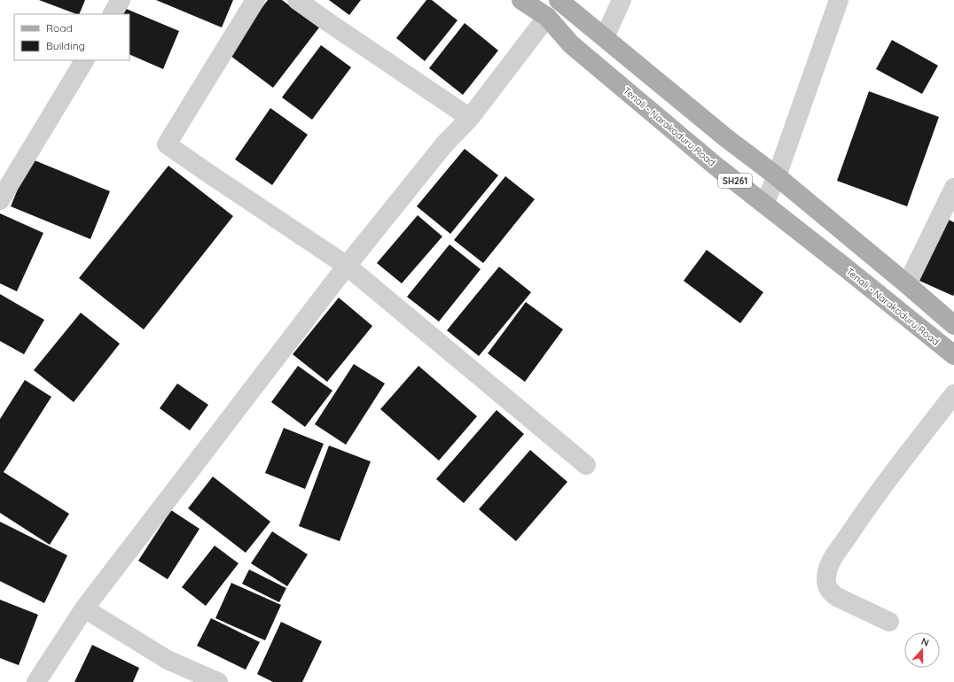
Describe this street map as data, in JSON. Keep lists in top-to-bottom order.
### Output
{
  "streets": {
    "main road": ["Tenali - Narakoduru Road", "SH261"]
  },
  "legend": ["Road", "Building"],
  "north": "top"
}
